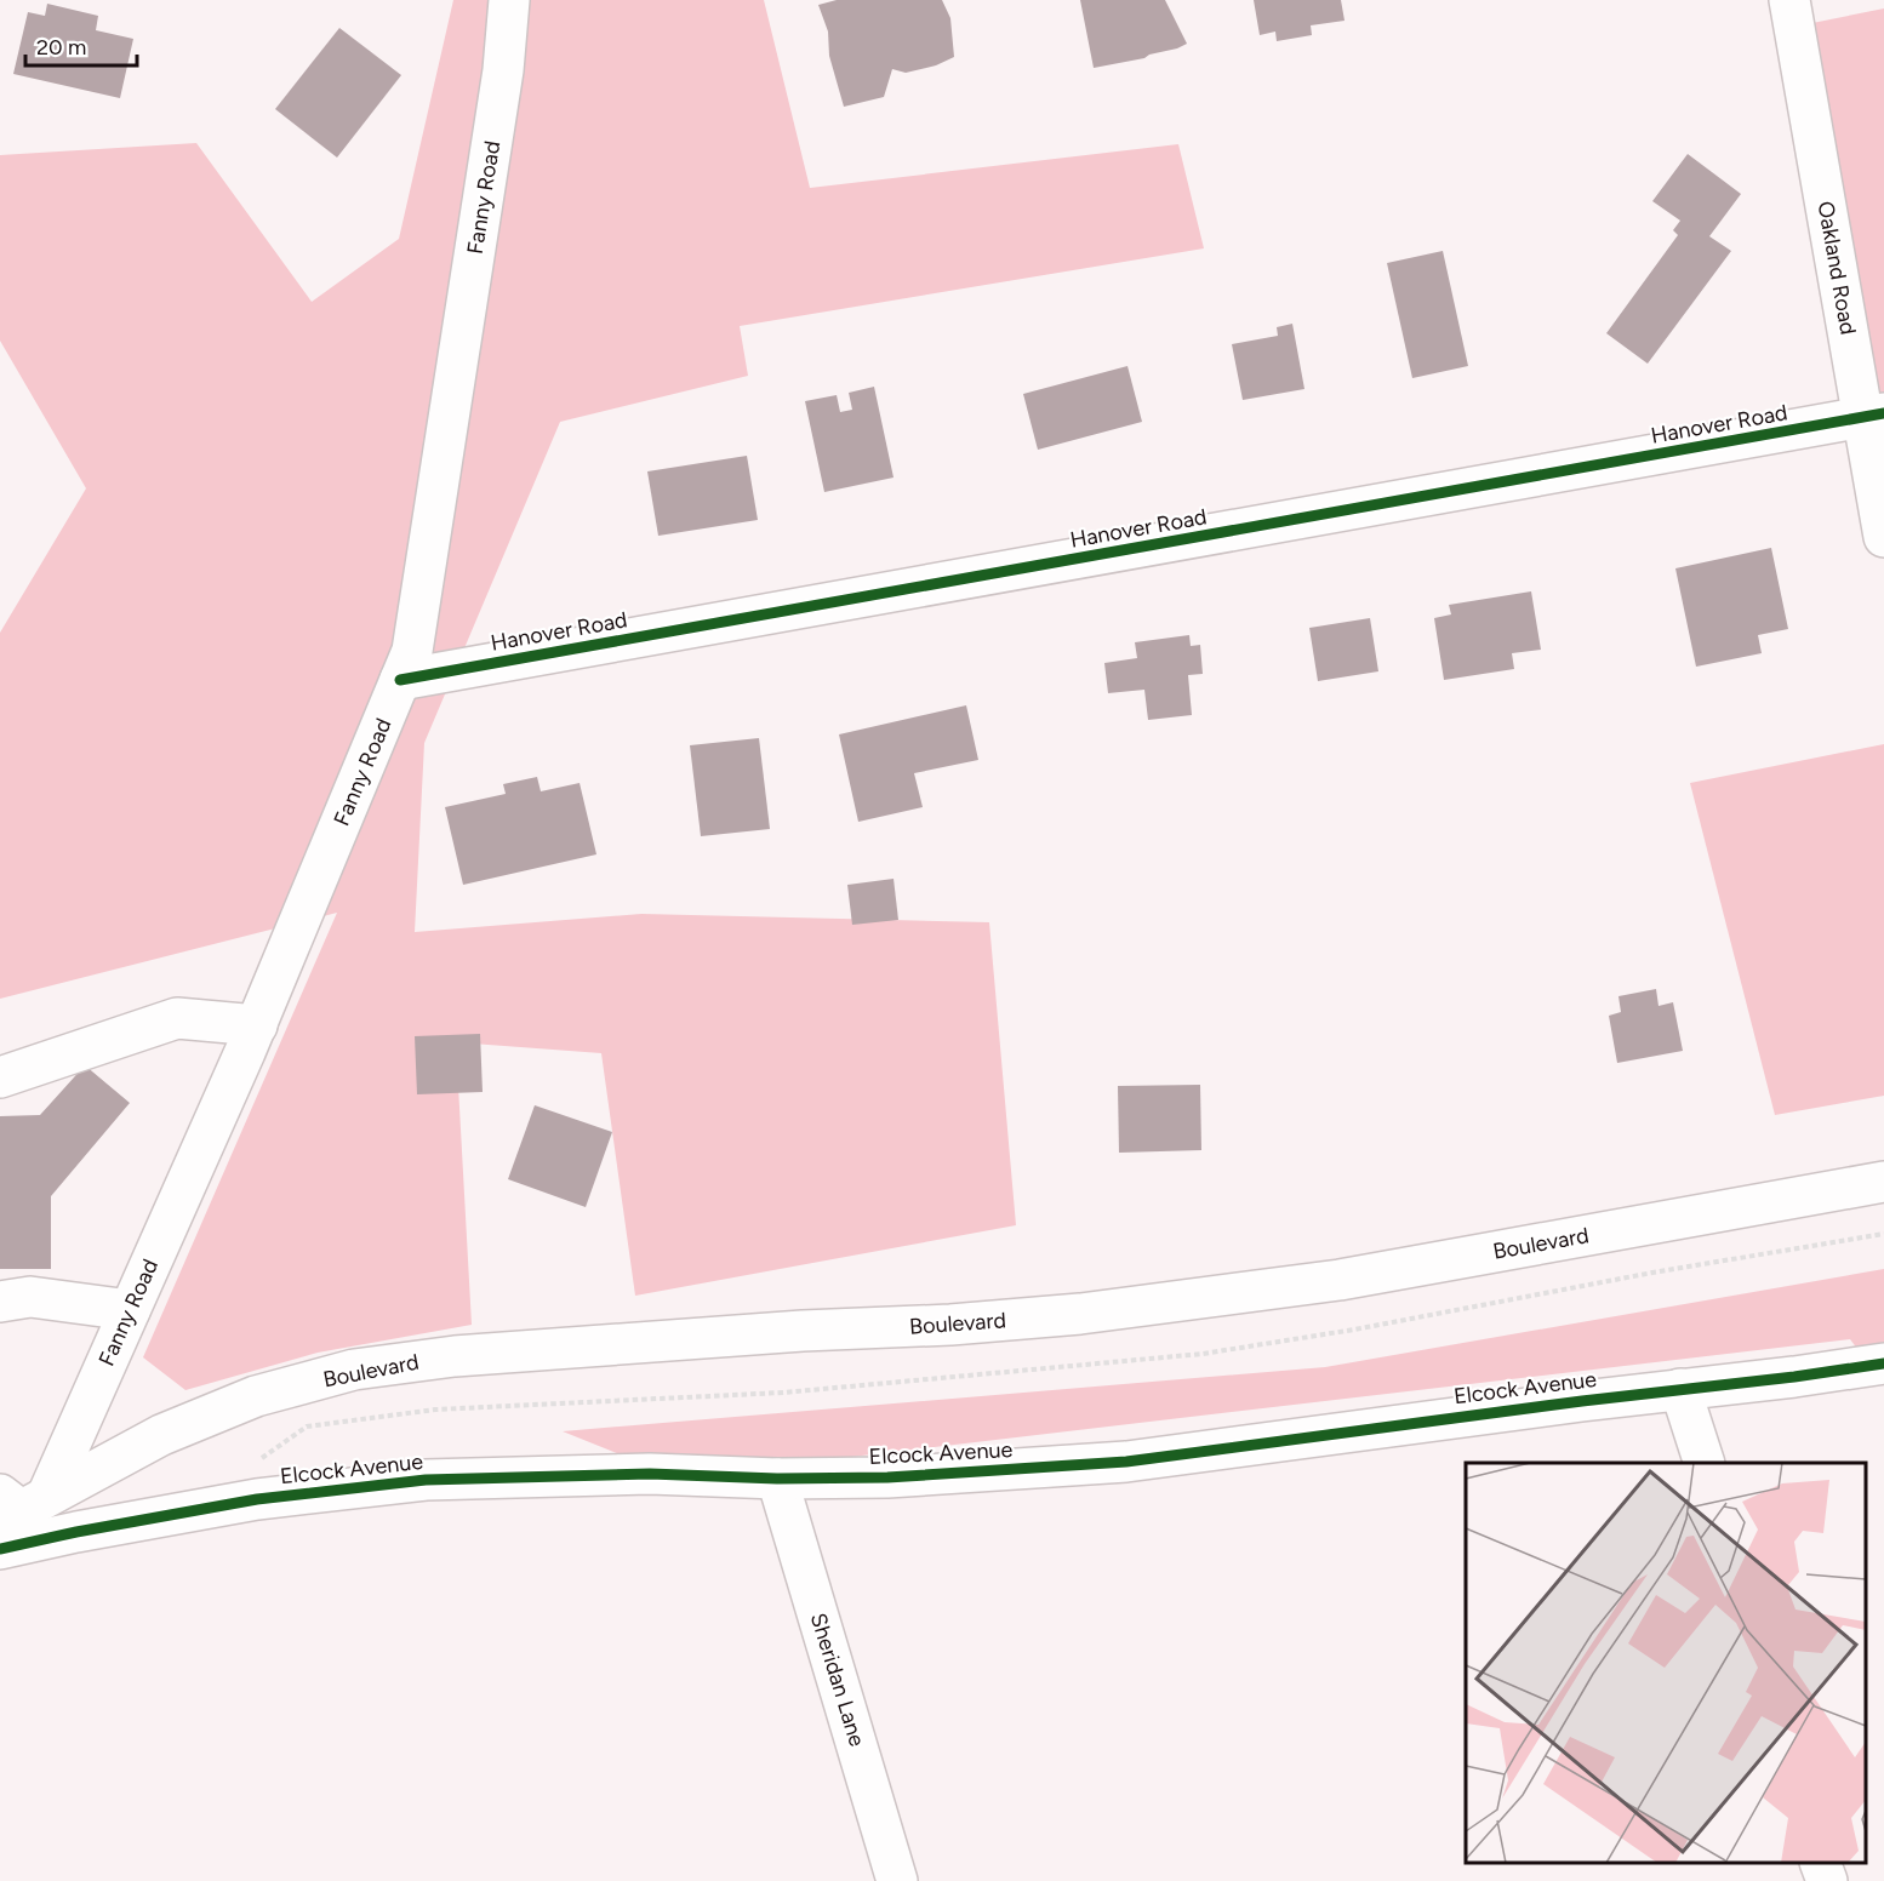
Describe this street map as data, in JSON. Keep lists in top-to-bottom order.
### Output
{
  "streets": {
    "street": [
      "Fanny Road",
      "Oakland Road",
      "Hanover Road",
      "Boulevard",
      "Elcock Avenue",
      "Sheridan Lane"
    ]
  },
  "crossings": [
    ["Fanny Road", "Hanover Road"],
    ["Fanny Road", "Boulevard"],
    ["Oakland Road", "Hanover Road"],
    ["Elcock Avenue", "Sheridan Lane"]
  ],
  "scale_bar": "20 m"
}
